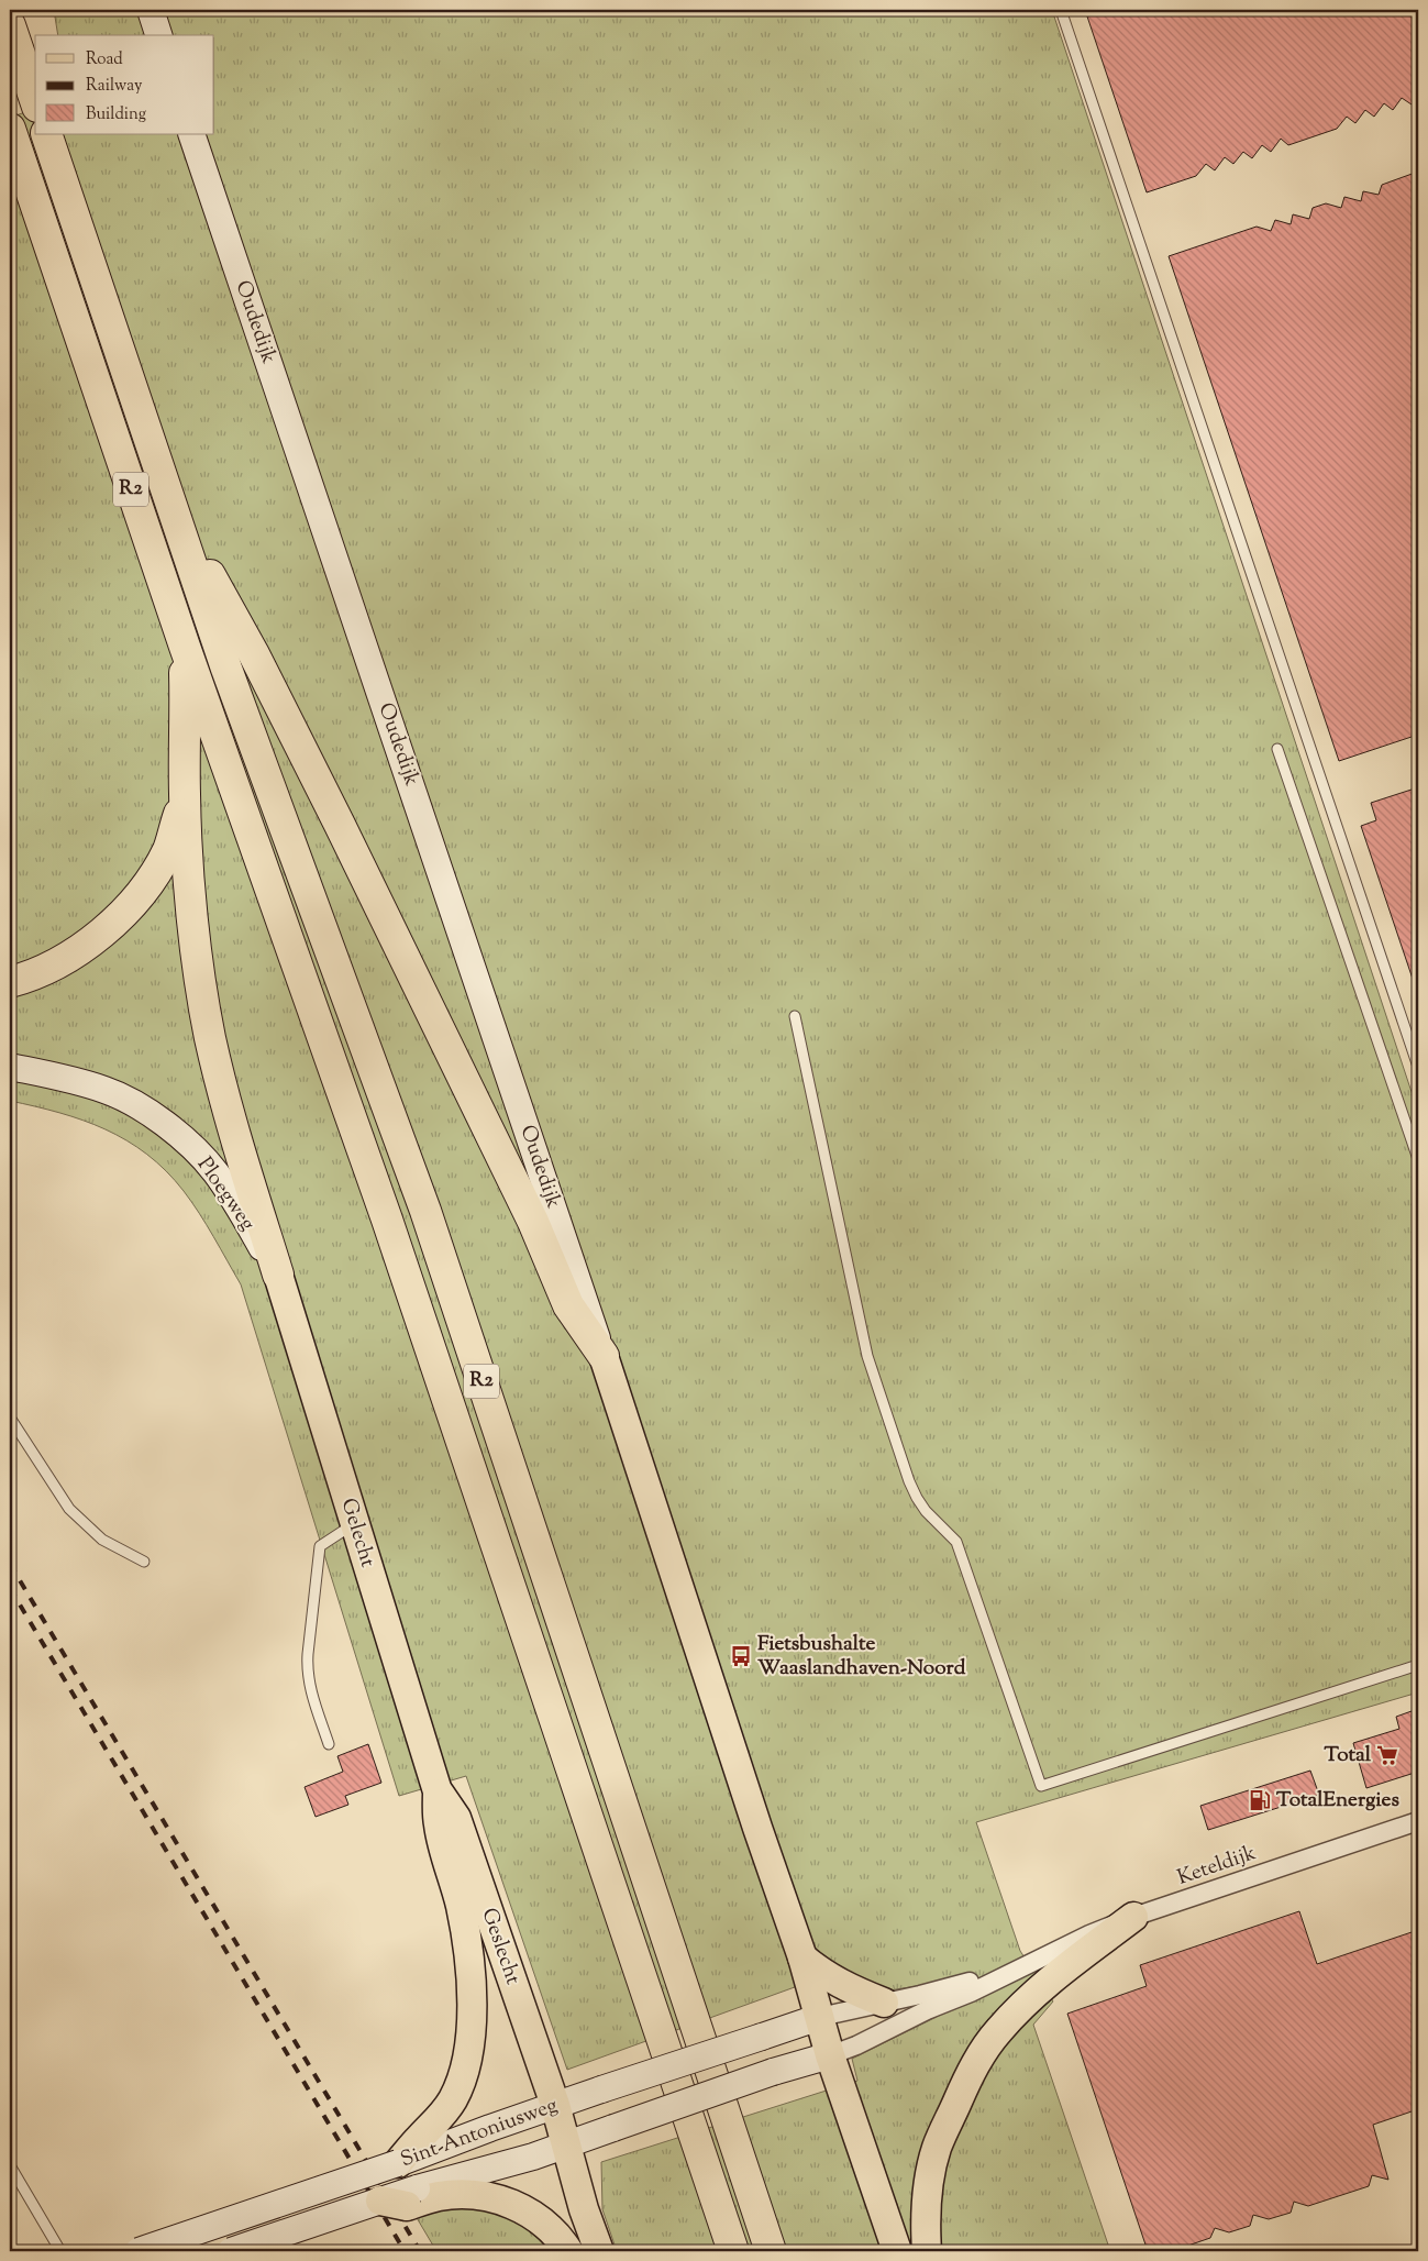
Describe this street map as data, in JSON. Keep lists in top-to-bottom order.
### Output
{
  "streets": {
    "highway": ["R2"],
    "main road": ["Gelecht", "Geslecht"],
    "street": [
      "Oudedijk",
      "Ploegweg",
      "Keteldijk",
      "Sint-Antoniusweg"
    ]
  },
  "crossings": [
    ["Oudedijk", "R2"],
    ["R2", "Ploegweg"],
    ["R2", "Gelecht"],
    ["Ploegweg", "Gelecht"],
    ["Gelecht", "Geslecht"],
    ["Keteldijk", "Sint-Antoniusweg"],
    ["Geslecht", "Sint-Antoniusweg"]
  ],
  "places": {
    "bus stop": ["Fietsbushalte Waaslandhaven-Noord"],
    "supermarket": ["Total"],
    "fuel station": ["TotalEnergies"]
  },
  "legend": ["Road", "Railway", "Building"]
}
